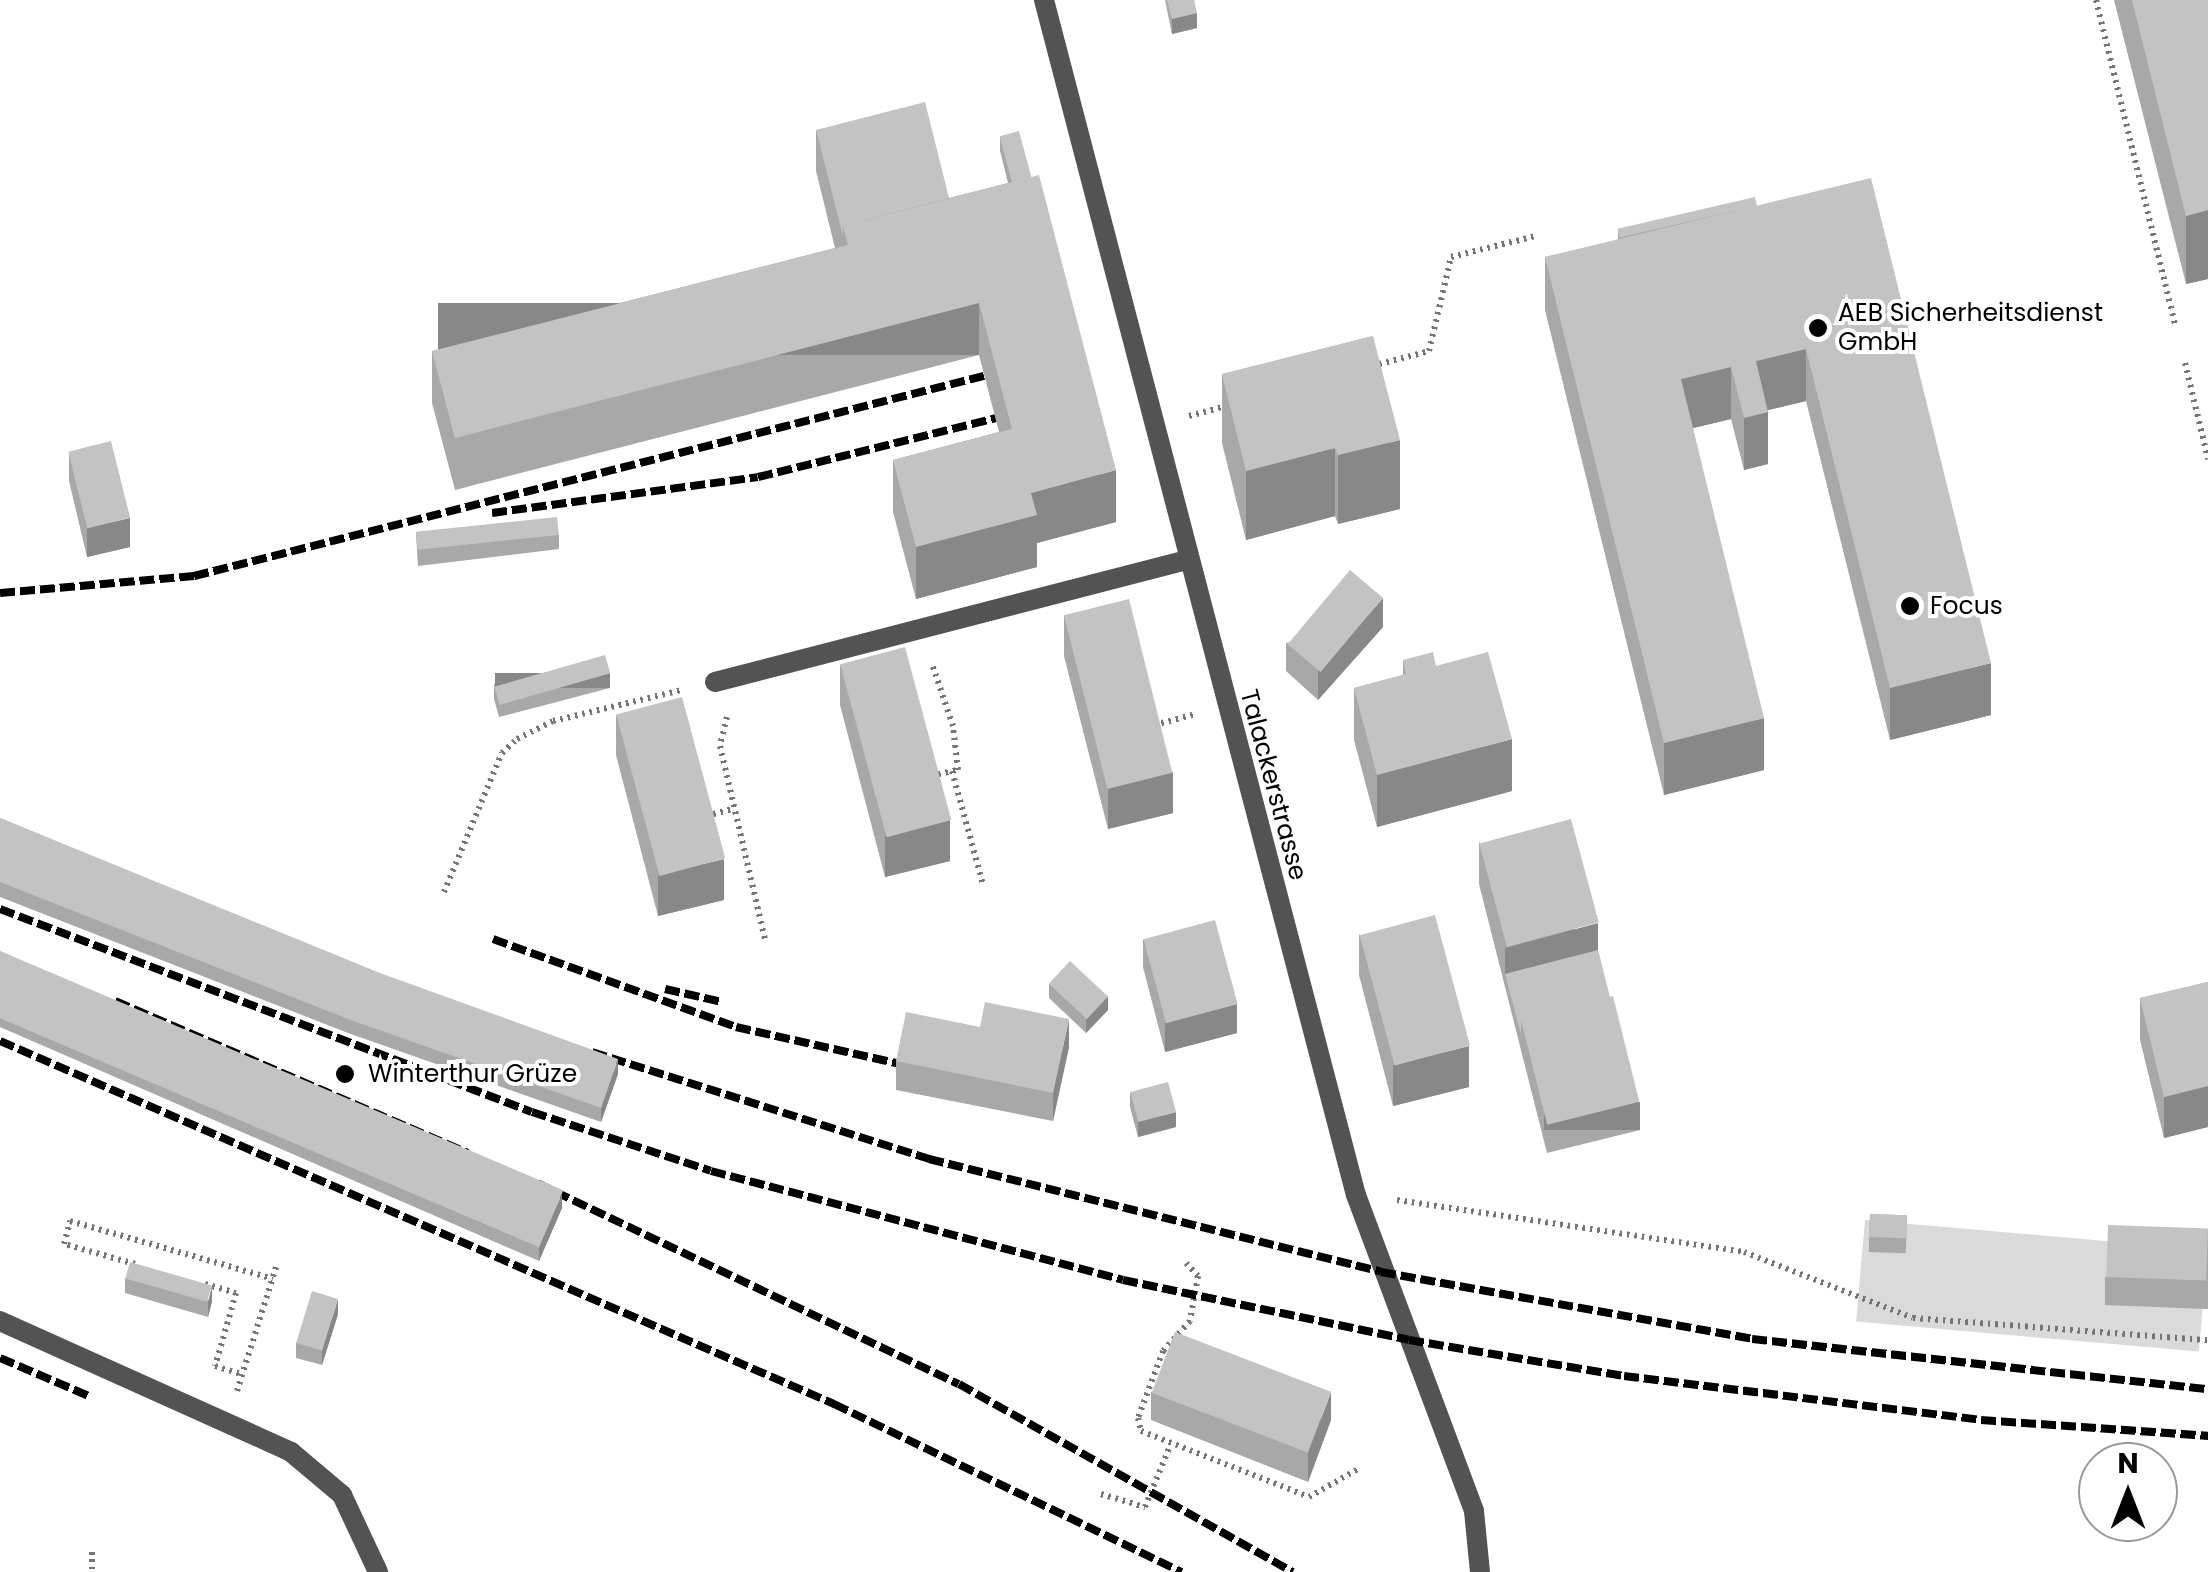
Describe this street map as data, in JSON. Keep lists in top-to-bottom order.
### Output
{
  "streets": {
    "street": ["Talackerstrasse"]
  },
  "places": ["AEB Sicherheitsdienst GmbH", "Focus", "Winterthur Grüze"],
  "north": "top"
}
